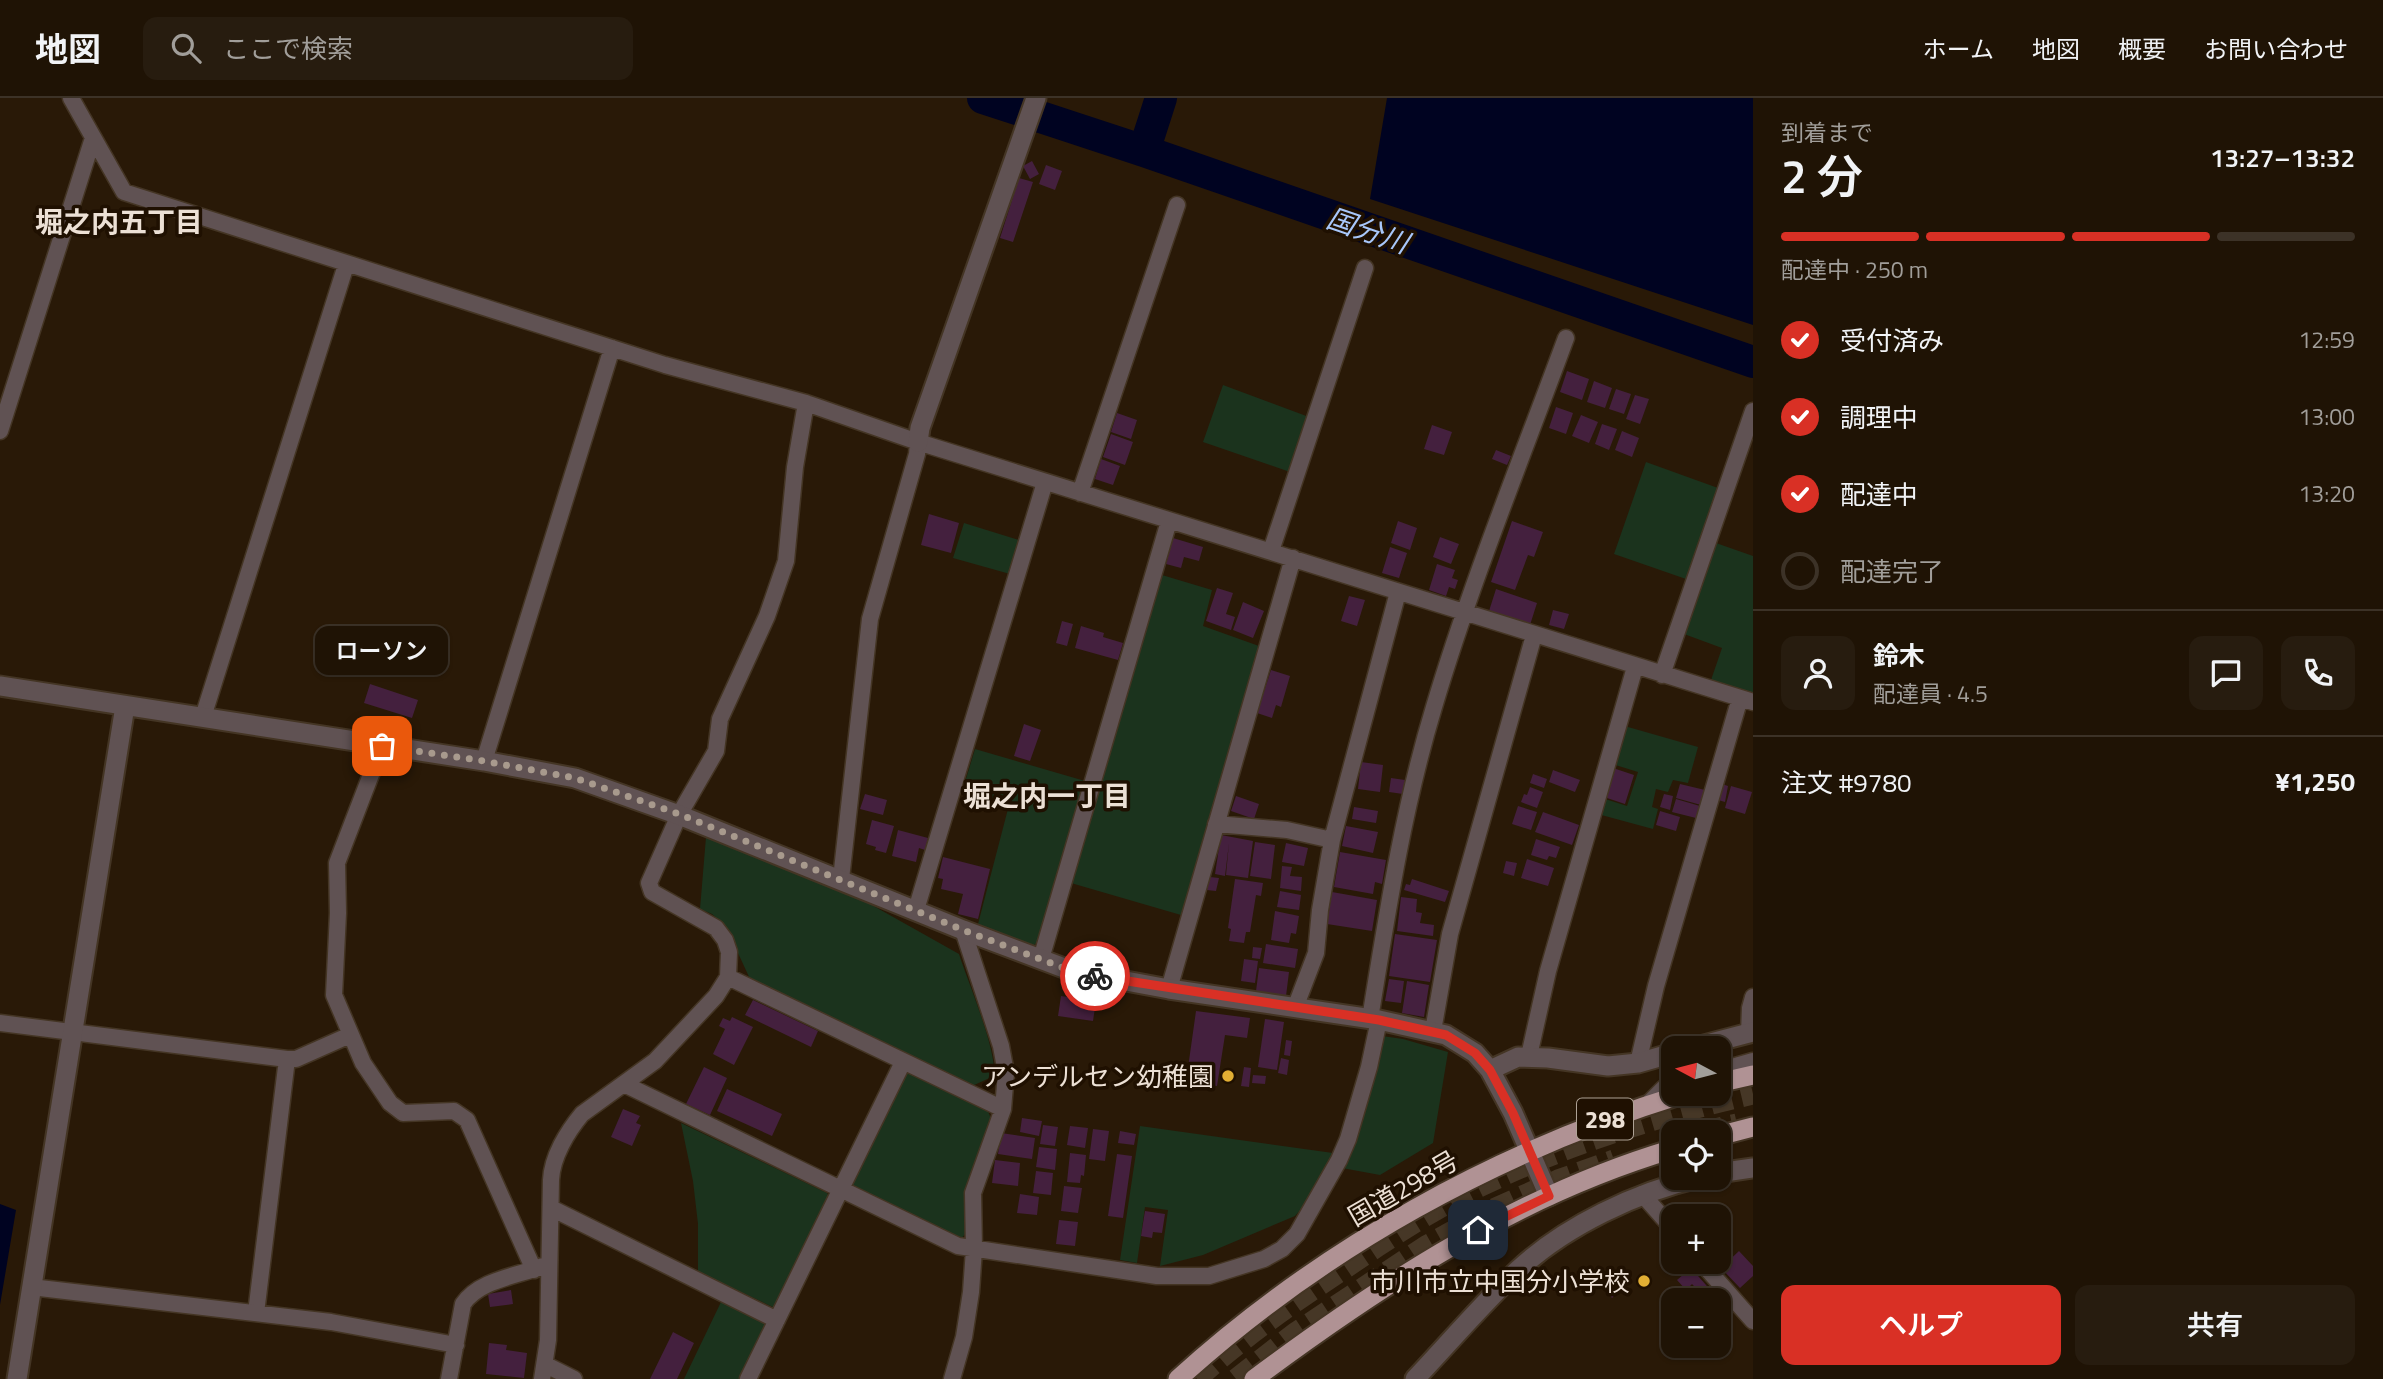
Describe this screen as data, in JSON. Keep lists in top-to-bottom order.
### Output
{
  "streets": {
    "highway": ["298", "国道298号"]
  },
  "districts": ["堀之内五丁目", "堀之内一丁目"],
  "water": ["国分川"],
  "places": ["ローソン", "アンデルセン幼稚園", "市川市立中国分小学校"],
  "north": "left",
  "page": {
    "header": "地図",
    "search": "ここで検索",
    "nav": [
      "ホーム",
      "地図",
      "概要",
      "お問い合わせ"
    ],
    "heading": ["2 分", "到着まで", "13:27–13:32"],
    "panel": [
      "鈴木",
      "配達員 · 4.5",
      "注文 #9780",
      "¥1,250"
    ],
    "bar": "配達中 · 250 m",
    "list": [
      ["受付済み", "12:59"],
      ["調理中", "13:00"],
      ["配達中", "13:20"],
      "配達完了"
    ],
    "bubble": "ローソン",
    "map_buttons": ["+", "−"],
    "buttons": ["ヘルプ", "共有"]
  }
}
